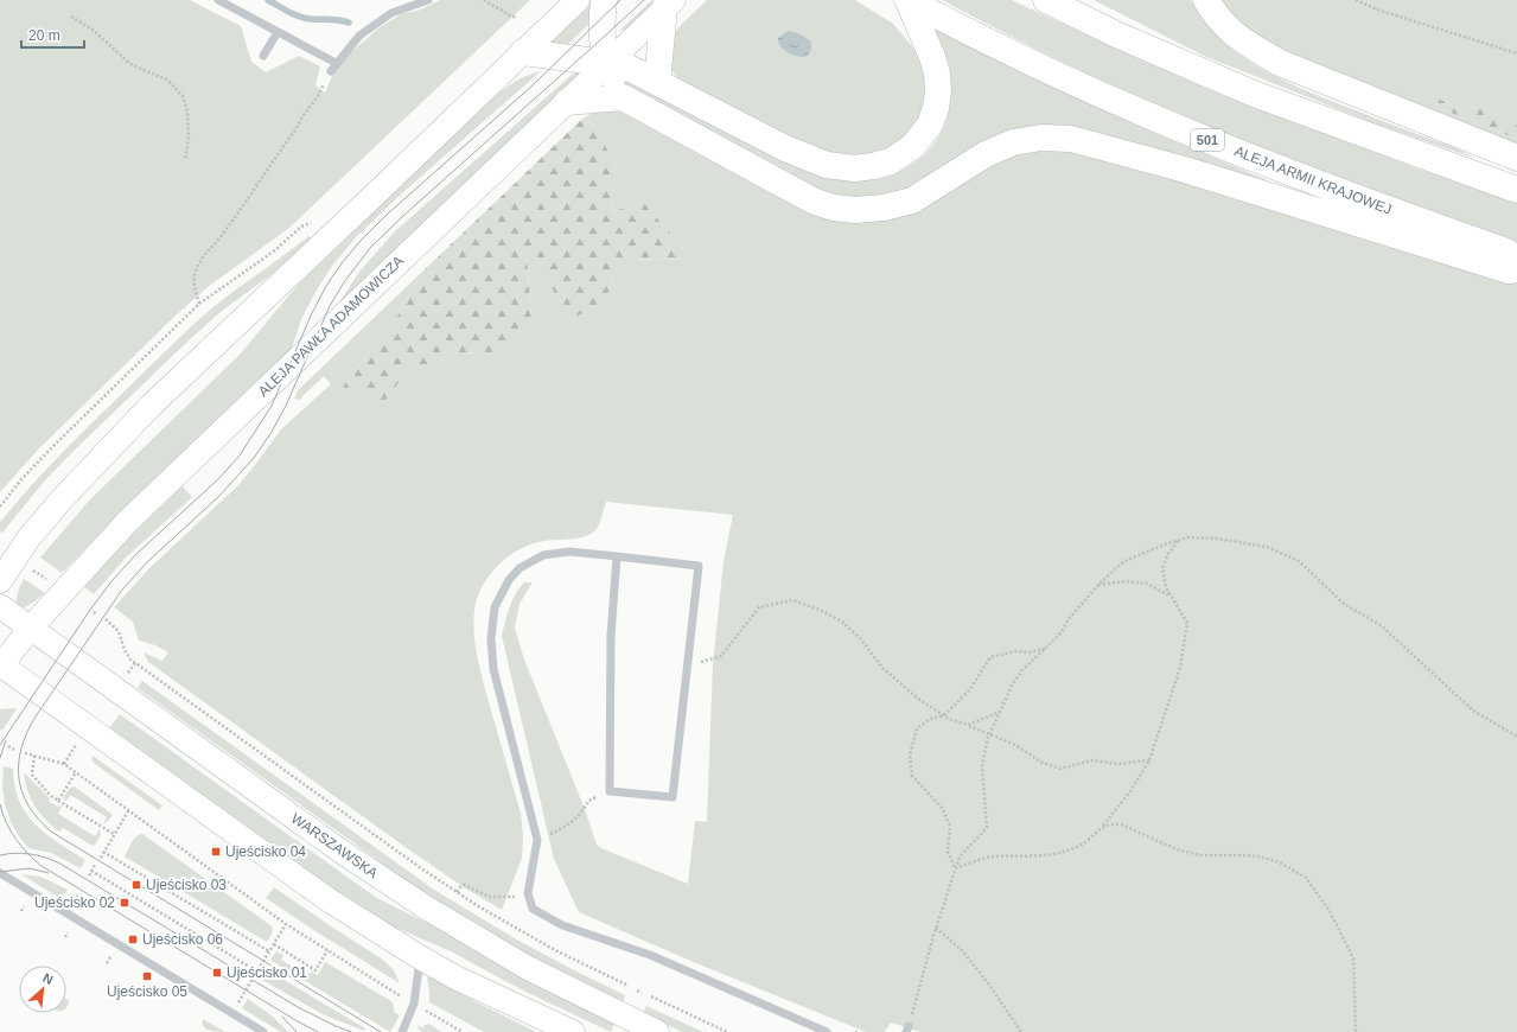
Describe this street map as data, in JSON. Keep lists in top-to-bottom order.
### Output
{
  "streets": {
    "main road": [
      "501",
      "ALEJA ARMII KRAJOWEJ",
      "ALEJA PAWŁA ADAMOWICZA",
      "WARSZAWSKA"
    ]
  },
  "crossings": [
    ["ALEJA PAWŁA ADAMOWICZA", "WARSZAWSKA"]
  ],
  "places": {
    "transit": [
      "Ujeścisko 04",
      "Ujeścisko 03",
      "Ujeścisko 02",
      "Ujeścisko 06",
      "Ujeścisko 01",
      "Ujeścisko 05"
    ]
  },
  "scale_bar": "20 m",
  "north": "top right"
}
